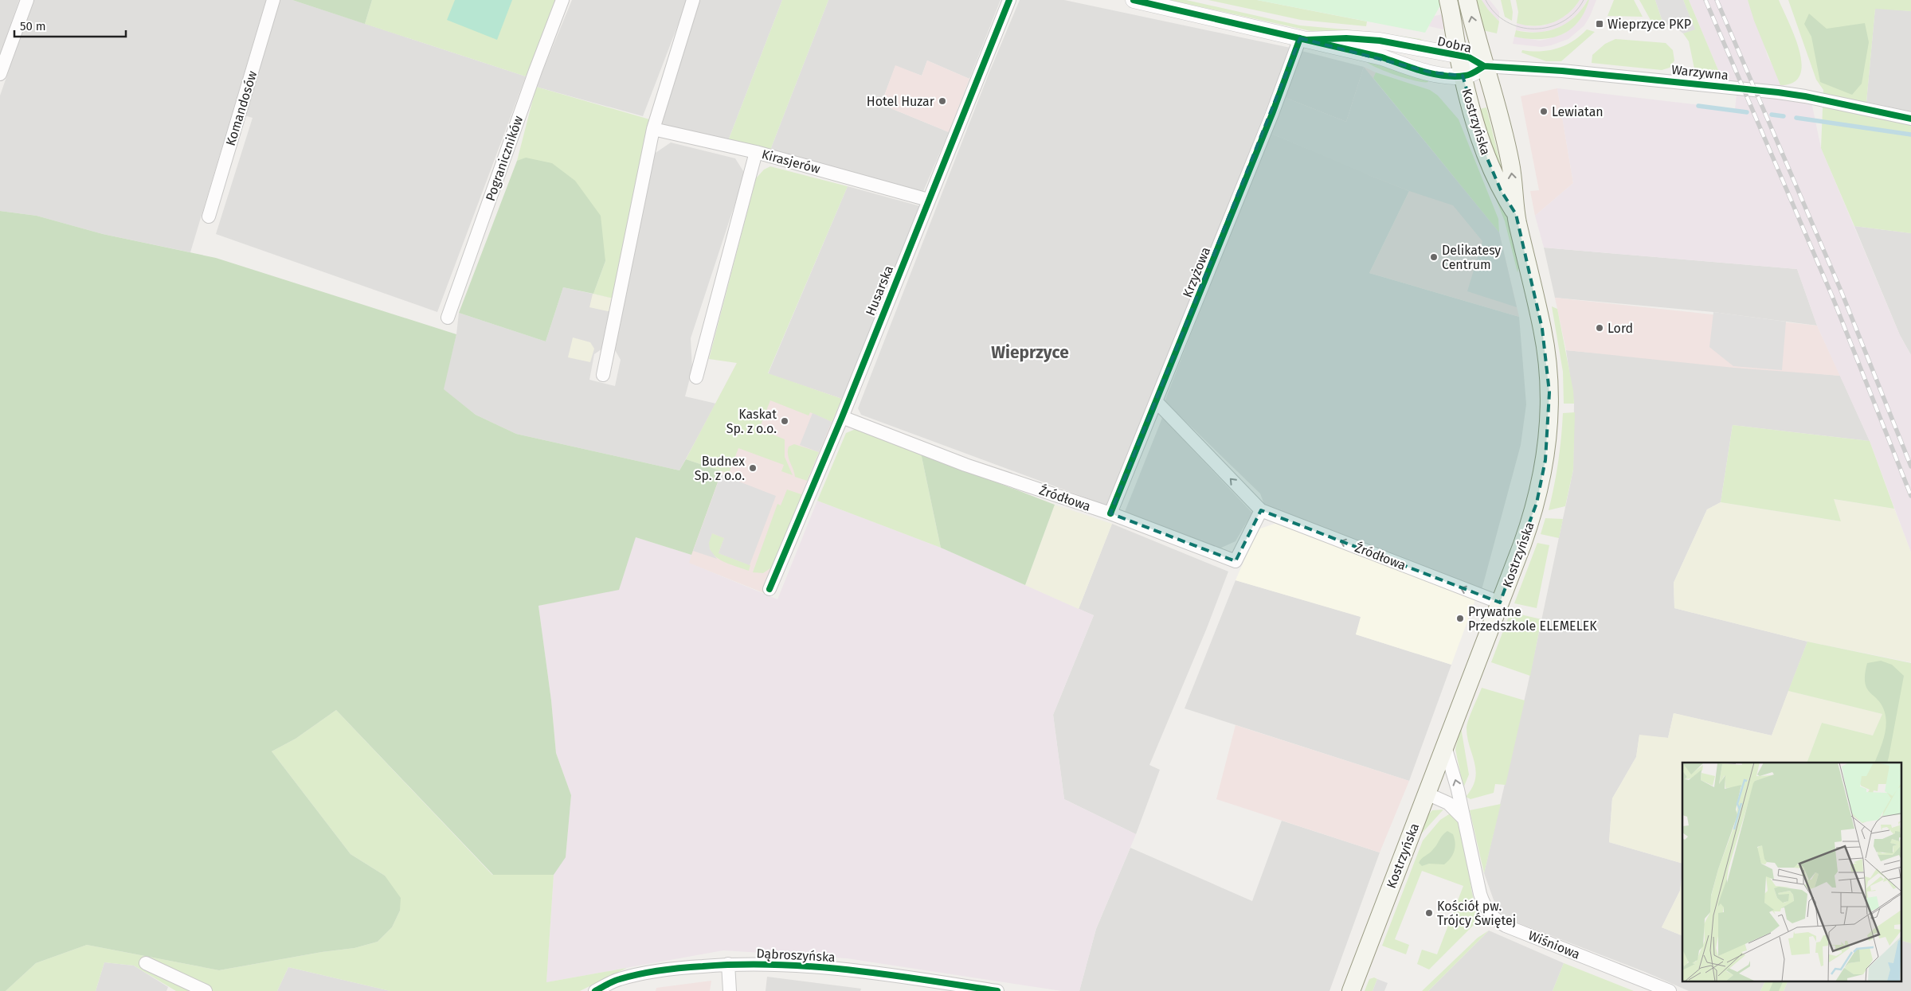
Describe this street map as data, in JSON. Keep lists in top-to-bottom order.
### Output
{
  "streets": {
    "main road": ["Kostrzyńska"],
    "street": [
      "Dobra",
      "Warzywna",
      "Komandosów",
      "Pograniczników",
      "Kirasjerów",
      "Krzyżowa",
      "Husarska",
      "Źródłowa",
      "Wiśniowa",
      "Dąbroszyńska"
    ]
  },
  "crossings": [
    ["Dobra", "Warzywna"],
    ["Dobra", "Kostrzyńska"],
    ["Dobra", "Krzyżowa"],
    ["Warzywna", "Kostrzyńska"],
    ["Kostrzyńska", "Źródłowa"],
    ["Kostrzyńska", "Wiśniowa"],
    ["Kirasjerów", "Husarska"],
    ["Krzyżowa", "Źródłowa"],
    ["Husarska", "Źródłowa"]
  ],
  "one_way": ["Źródłowa"],
  "districts": ["Wieprzyce"],
  "places": {
    "transit": ["Wieprzyce PKP"],
    "other": [
      "Hotel Huzar",
      "Lewiatan",
      "Delikatesy Centrum",
      "Lord",
      "Kaskat Sp. z o.o.",
      "Budnex Sp. z o.o.",
      "Prywatne Przedszkole ELEMELEK",
      "Kościół pw. Trójcy Świętej"
    ]
  },
  "scale_bar": "50 m"
}
